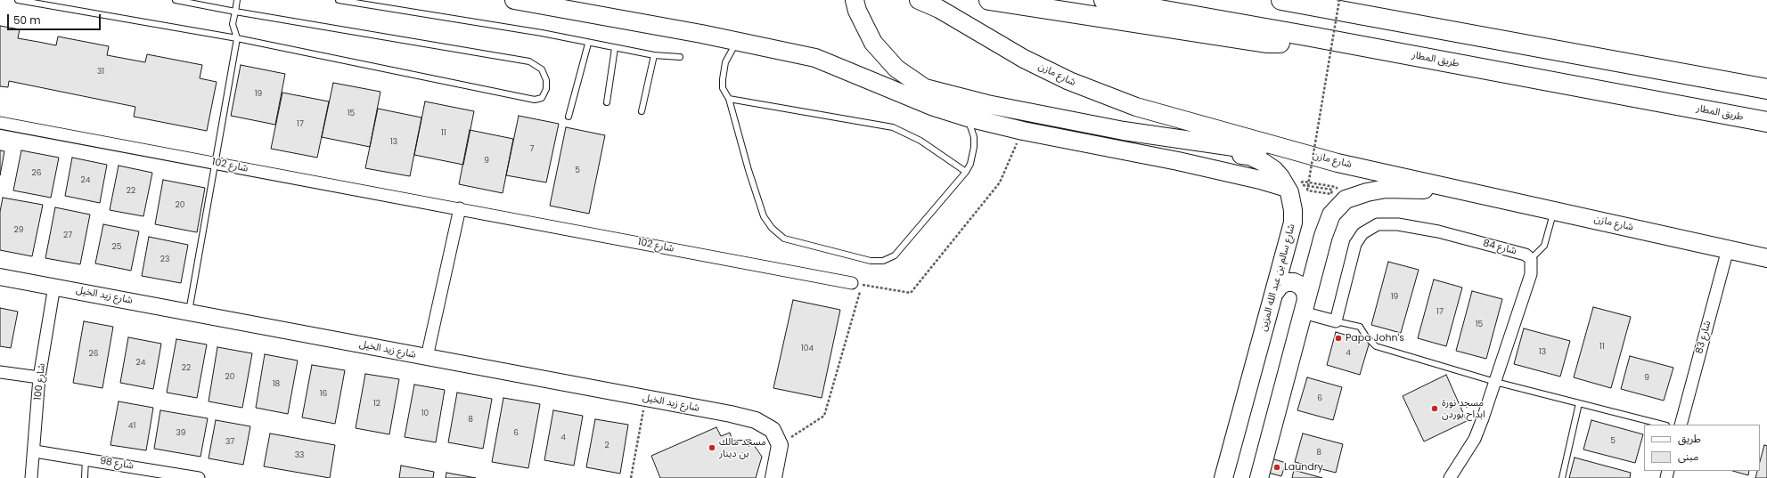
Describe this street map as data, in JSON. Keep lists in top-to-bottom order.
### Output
{
  "streets": {
    "highway": ["طريق المطار"],
    "main road": ["شارع مازن", "شارع سالم بن عبد الله المزين"],
    "street": [
      "شارع 102",
      "شارع 84",
      "شارع زيد الخيل",
      "شارع 83",
      "شارع 100",
      "شارع 98"
    ]
  },
  "crossings": [
    ["شارع مازن", "شارع 83"],
    ["شارع زيد الخيل", "شارع 100"],
    ["شارع 100", "شارع 98"]
  ],
  "places": [
    "Papa John's",
    "مسجد نورة ابداح بوردن",
    "مسجد مالك بن دينار",
    "Laundry"
  ],
  "house_numbers": [
    "31",
    "19",
    "15",
    "17",
    "11",
    "13",
    "7",
    "9",
    "5",
    "26",
    "24",
    "22",
    "20",
    "29",
    "27",
    "25",
    "23",
    "19",
    "17",
    "15",
    "11",
    "104",
    "13",
    "4",
    "26",
    "24",
    "22",
    "20",
    "9",
    "18",
    "16",
    "6",
    "12",
    "10",
    "8",
    "41",
    "39",
    "6",
    "4",
    "5",
    "37",
    "2",
    "8",
    "33"
  ],
  "legend": ["طريق", "مبنى"],
  "scale_bar": "50 m"
}
